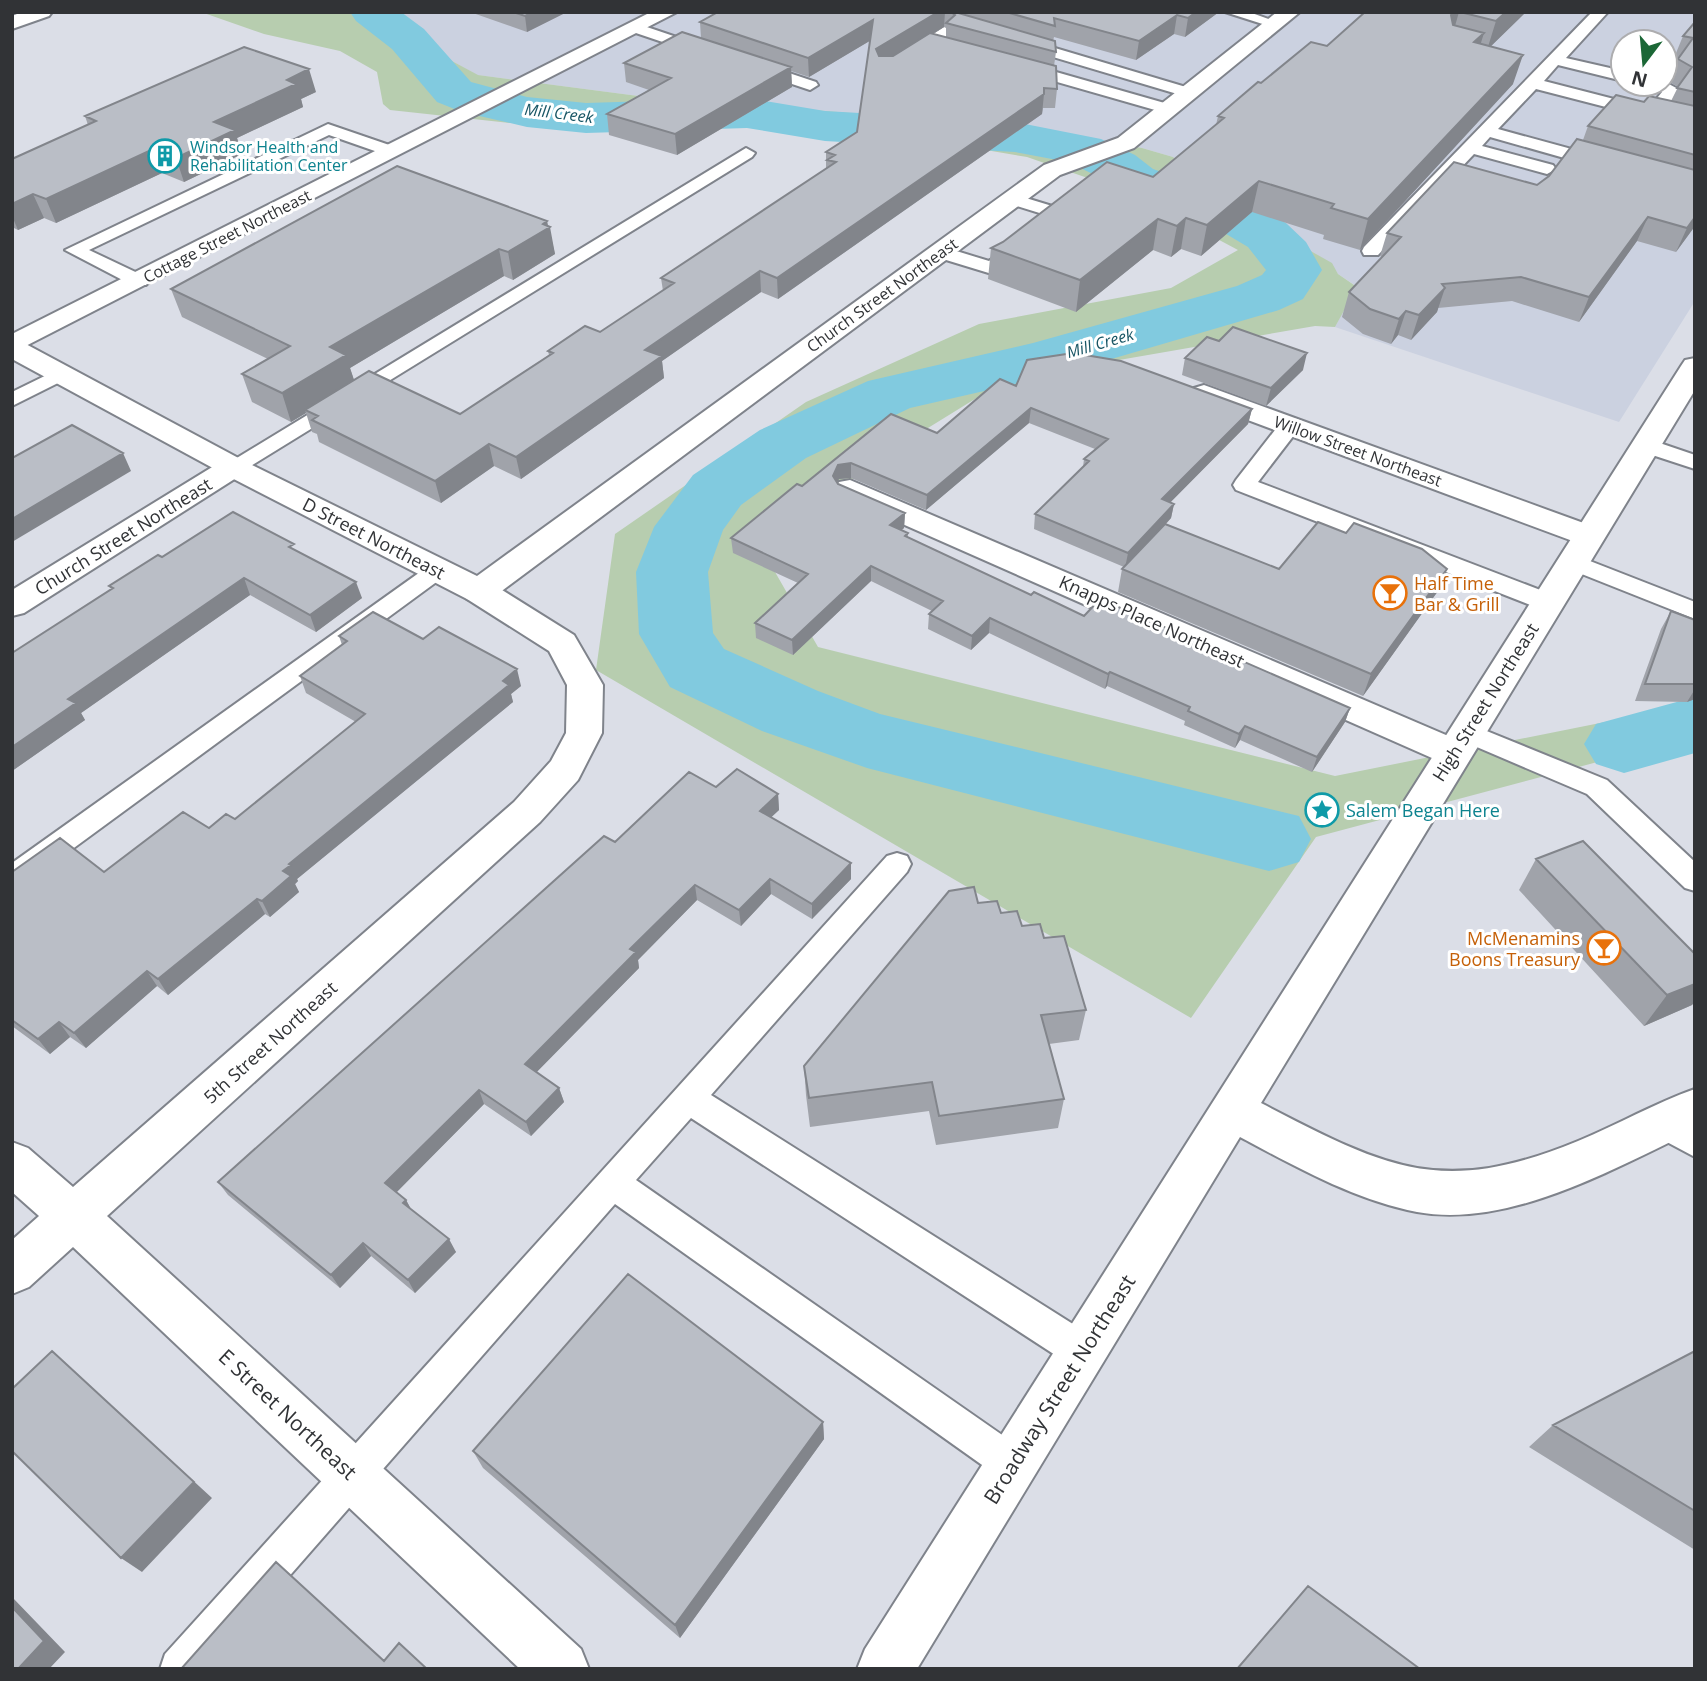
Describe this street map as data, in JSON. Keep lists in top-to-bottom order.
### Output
{
  "streets": {
    "street": [
      "Cottage Street Northeast",
      "Church Street Northeast",
      "Willow Street Northeast",
      "D Street Northeast",
      "Knapps Place Northeast",
      "High Street Northeast",
      "5th Street Northeast",
      "Broadway Street Northeast",
      "E Street Northeast"
    ]
  },
  "crossings": [
    ["Cottage Street Northeast", "D Street Northeast"],
    ["Church Street Northeast", "D Street Northeast"],
    ["Willow Street Northeast", "High Street Northeast"],
    ["D Street Northeast", "5th Street Northeast"],
    ["Knapps Place Northeast", "High Street Northeast"],
    ["High Street Northeast", "Broadway Street Northeast"],
    ["5th Street Northeast", "E Street Northeast"]
  ],
  "water": ["Mill Creek"],
  "places": {
    "building": ["Windsor Health and Rehabilitation Center"],
    "bar": ["Half Time Bar & Grill", "McMenamins Boons Treasury"],
    "place": ["Salem Began Here"]
  },
  "north": "bottom"
}
